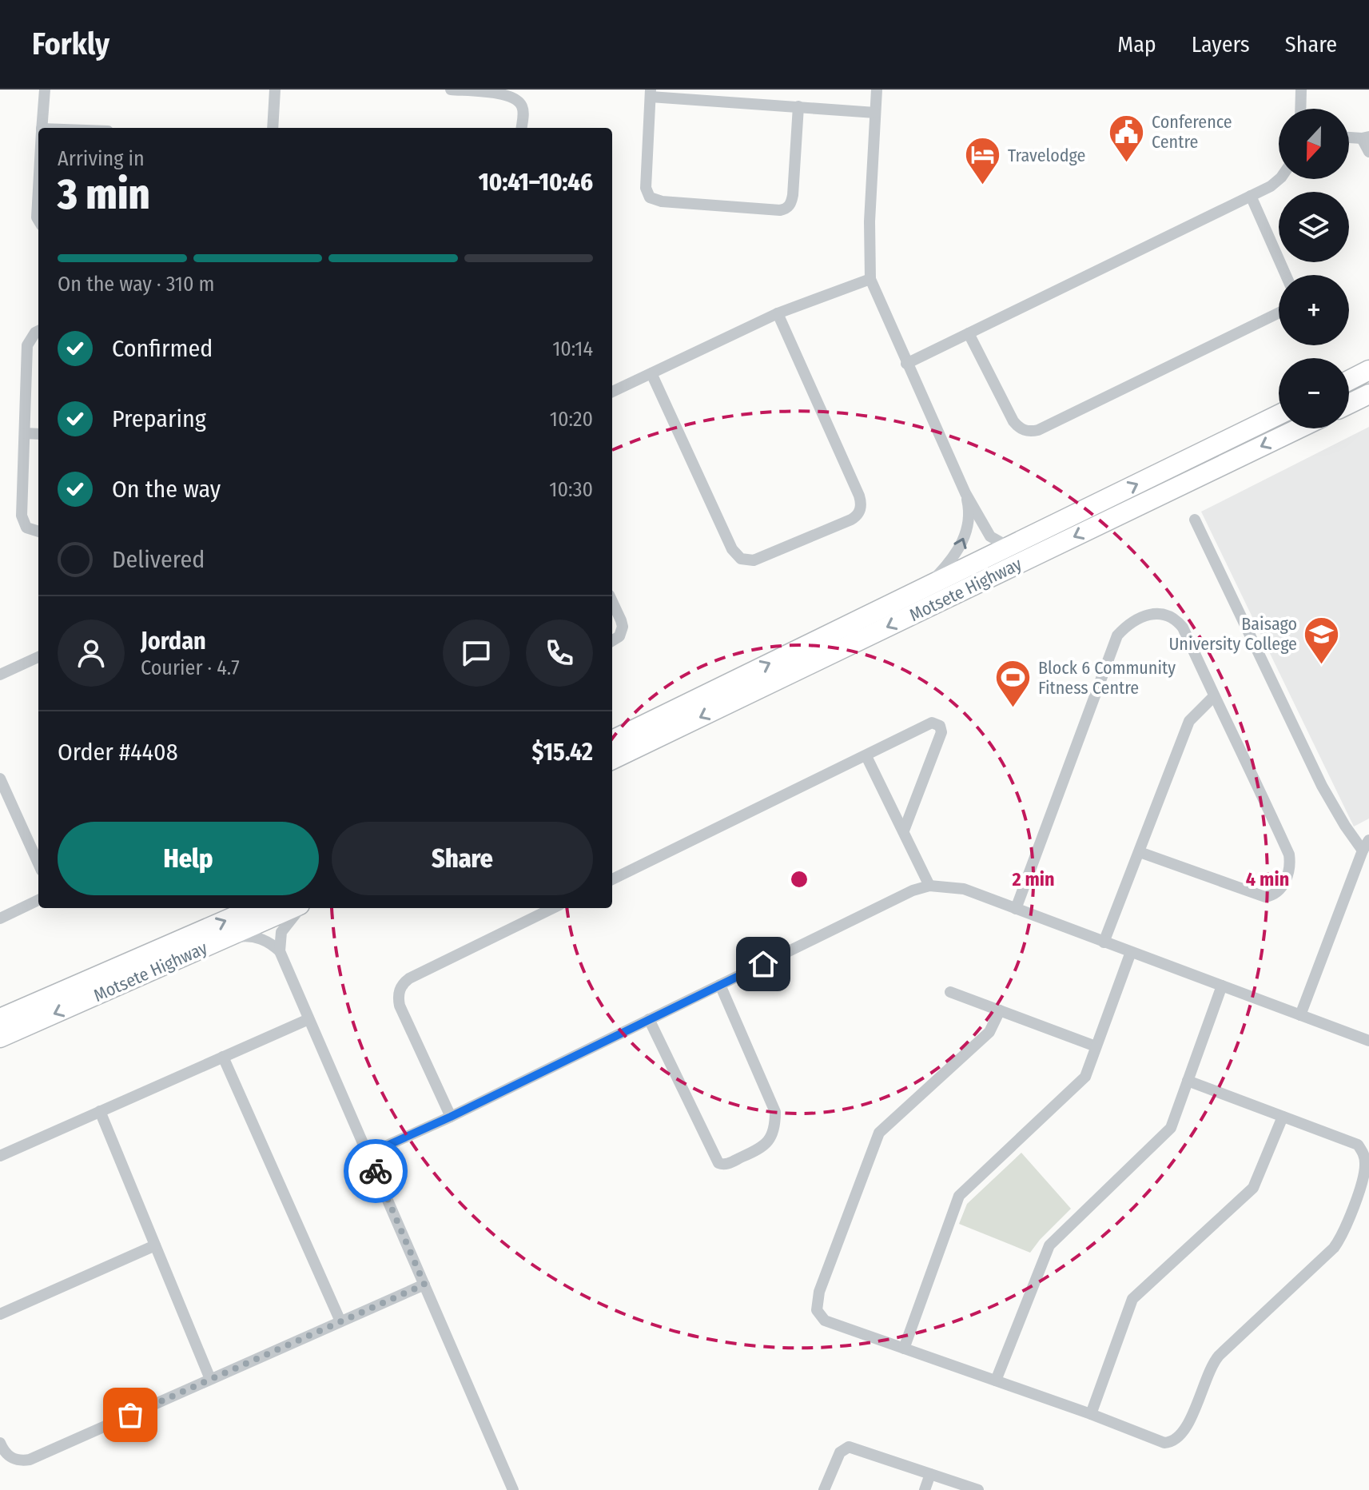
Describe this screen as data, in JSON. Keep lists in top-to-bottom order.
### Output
{
  "streets": {
    "highway": ["Motsete Highway"]
  },
  "places": {
    "public building": ["Conference Centre"],
    "hotel": ["Travelodge"],
    "school or university": ["Baisago University College"],
    "sports": ["Block 6 Community Fitness Centre"]
  },
  "north": "bottom",
  "page": {
    "header": "Forkly",
    "nav": ["Map", "Layers", "Share"],
    "map_buttons": ["+", "−"],
    "heading": ["3 min", "Arriving in", "10:41–10:46"],
    "panel": [
      "Jordan",
      "Courier · 4.7",
      "Order #4408",
      "$15.42"
    ],
    "bar": "On the way · 310 m",
    "list": [
      ["Confirmed", "10:14"],
      ["Preparing", "10:20"],
      ["On the way", "10:30"],
      "Delivered"
    ],
    "buttons": ["Help", "Share"]
  },
  "rings": ["2 min", "4 min"]
}
